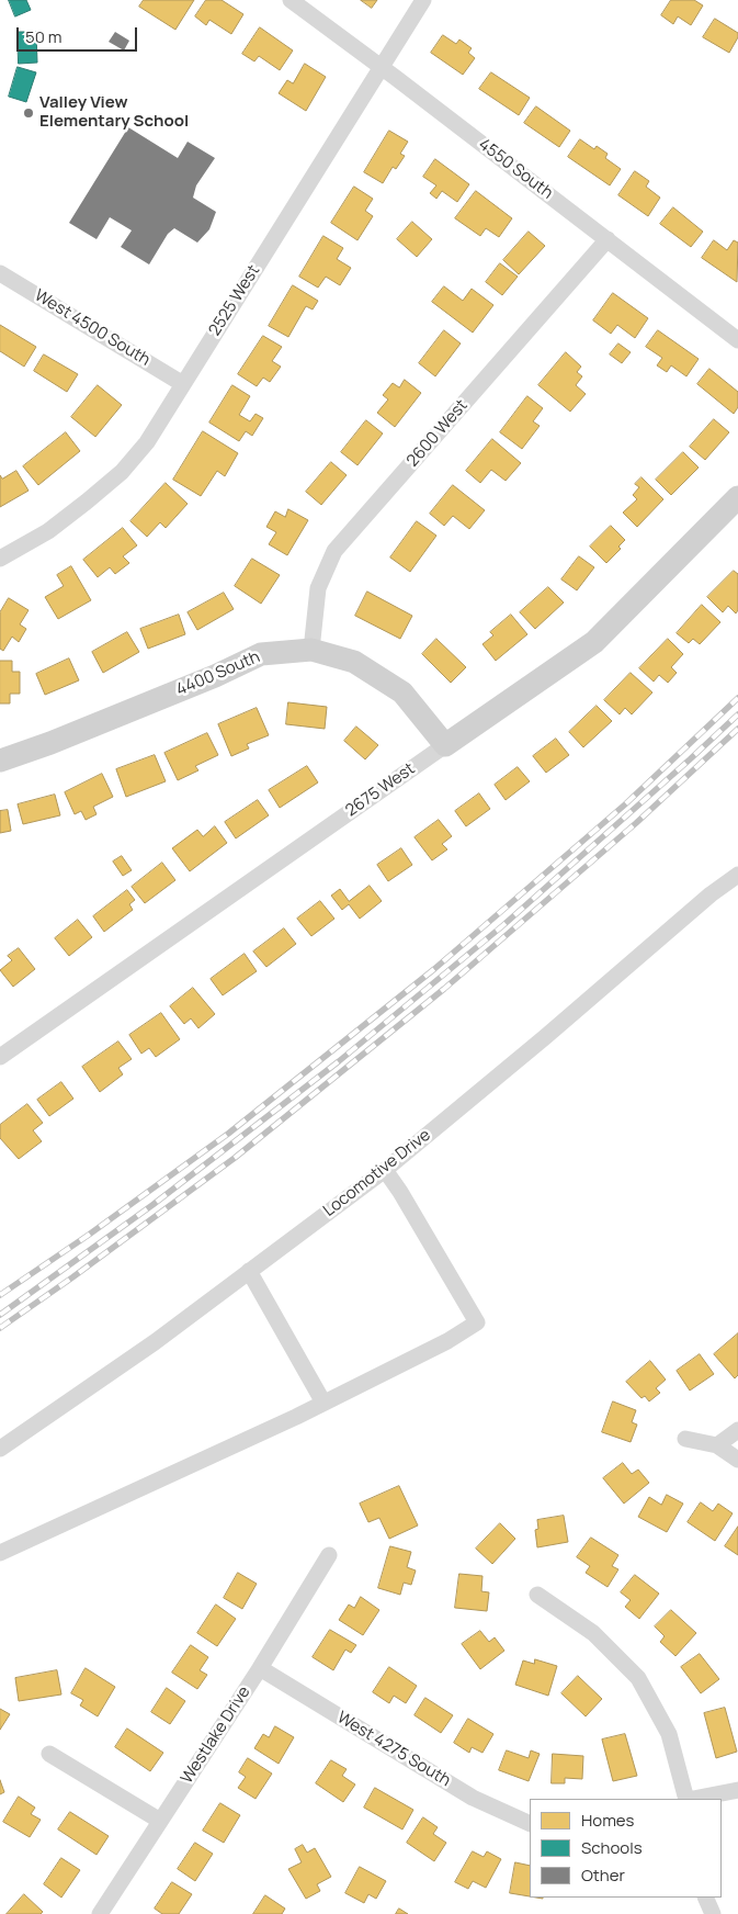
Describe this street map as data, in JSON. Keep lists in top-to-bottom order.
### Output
{
  "streets": {
    "street": [
      "4550 South",
      "2525 West",
      "West 4500 South",
      "2600 West",
      "4400 South",
      "2675 West",
      "Locomotive Drive",
      "Westlake Drive",
      "West 4275 South"
    ]
  },
  "crossings": [
    ["4550 South", "2525 West"],
    ["4550 South", "2600 West"],
    ["2525 West", "West 4500 South"],
    ["2600 West", "4400 South"],
    ["4400 South", "2675 West"],
    ["Westlake Drive", "West 4275 South"]
  ],
  "places": ["Valley View Elementary School"],
  "legend": ["Homes", "Schools", "Other"],
  "scale_bar": "50 m"
}
